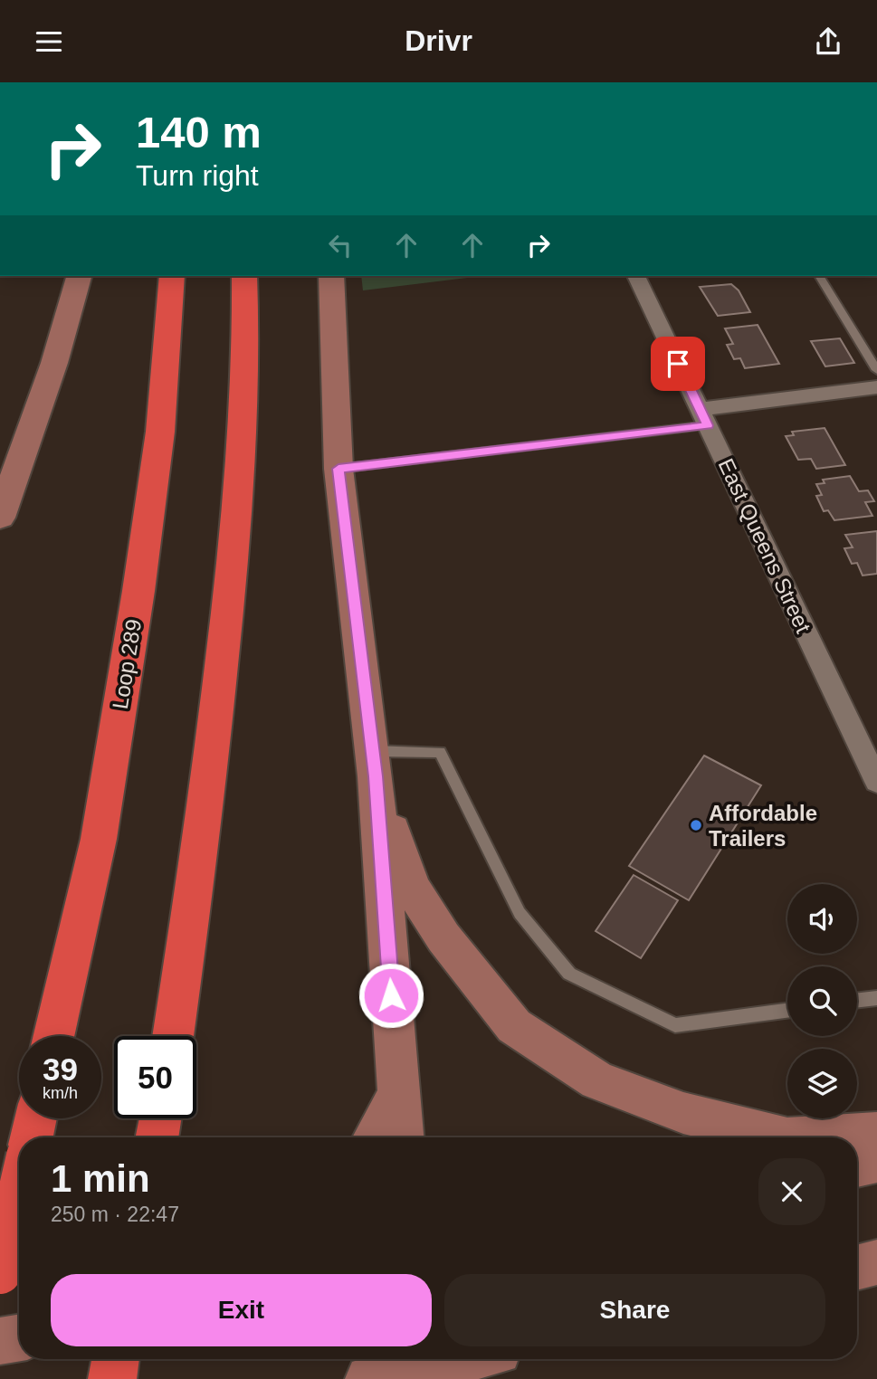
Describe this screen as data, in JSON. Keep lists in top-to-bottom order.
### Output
{
  "streets": {
    "highway": ["Loop 289"],
    "street": ["East Queens Street"]
  },
  "places": ["Affordable Trailers"],
  "page": {
    "header": "Drivr",
    "turn": ["140 m", "Turn right"],
    "speed": "39 km/h",
    "limit": "50",
    "heading": ["1 min", "250 m · 22:47"],
    "buttons": ["Exit", "Share"]
  }
}
